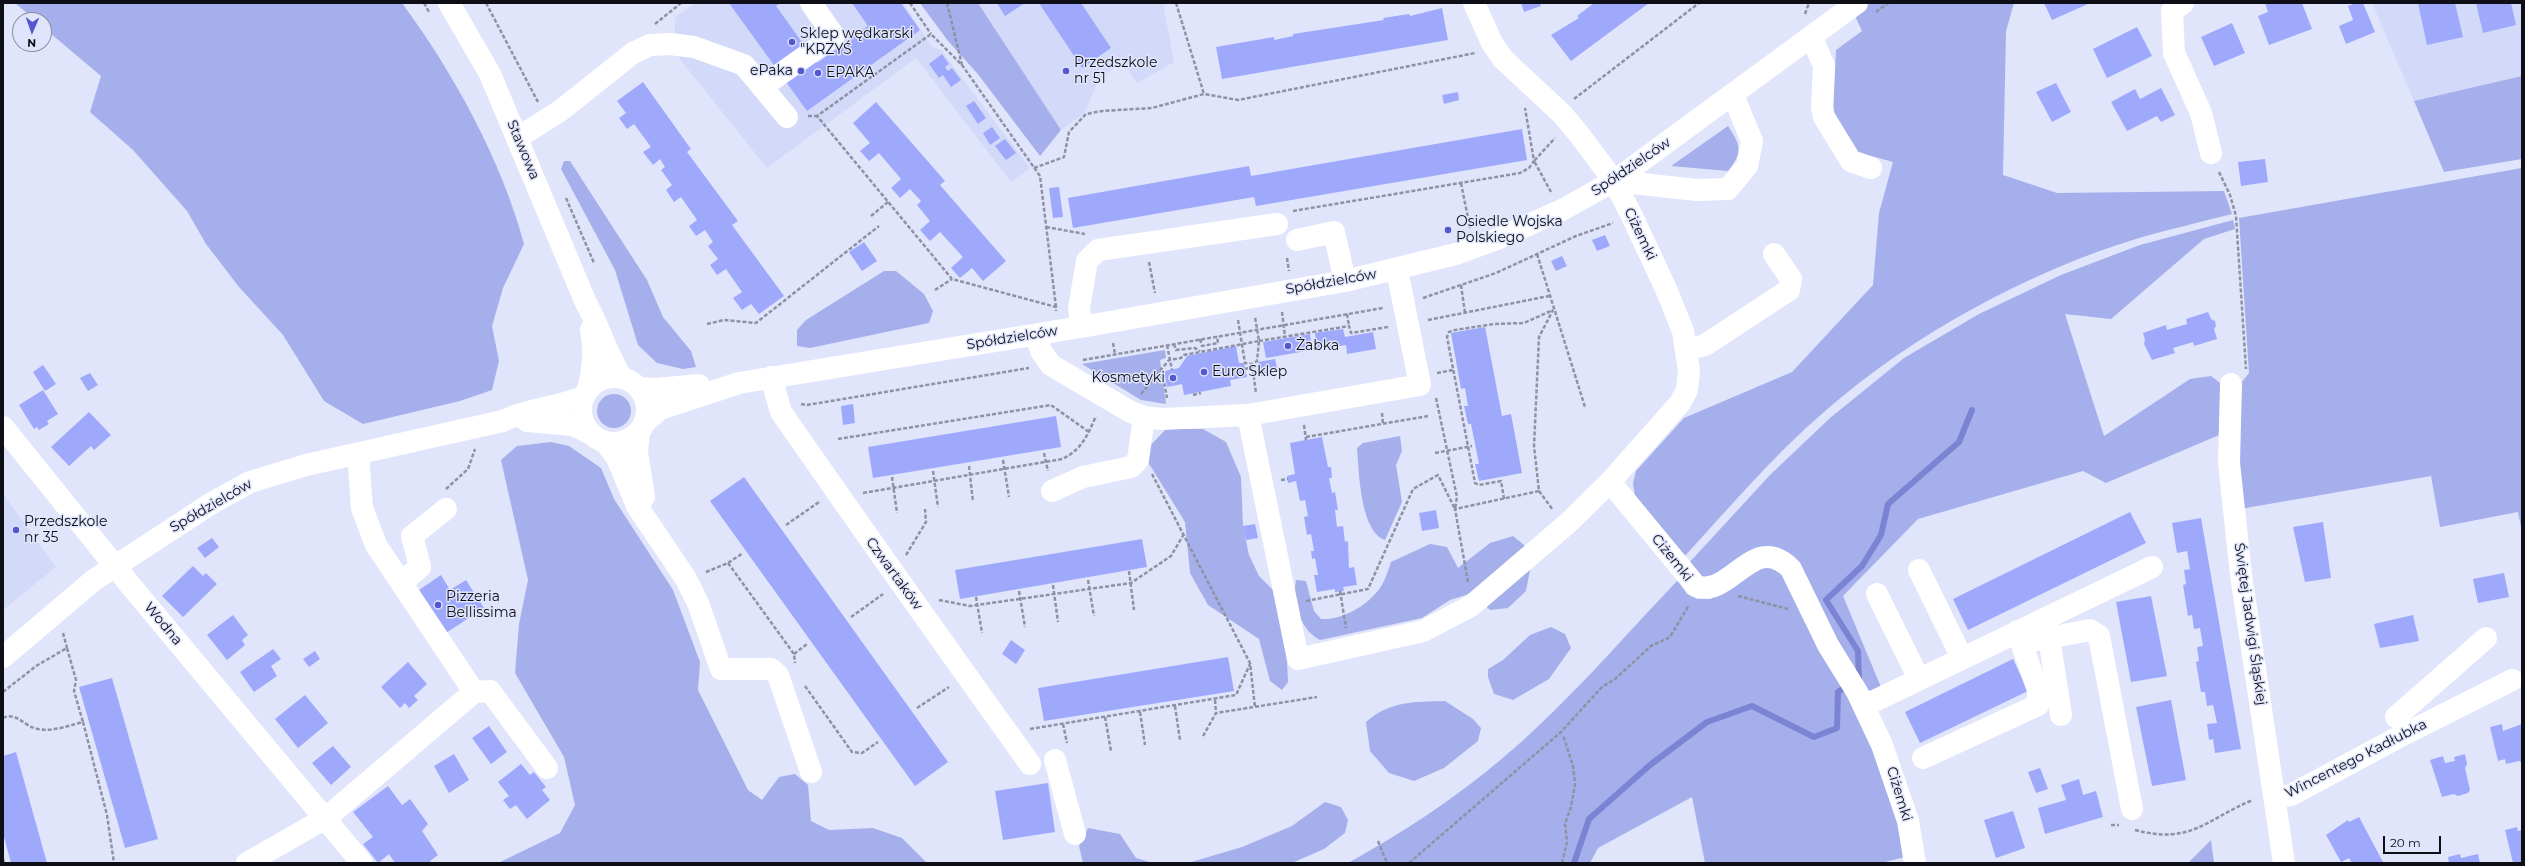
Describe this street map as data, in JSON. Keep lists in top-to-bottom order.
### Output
{
  "streets": {
    "street": [
      "Stawowa",
      "Spółdzielców",
      "Ciżemki",
      "Czwartaków",
      "Wodna",
      "Świętej Jadwigi Śląskiej",
      "Wincentego Kadłubka"
    ]
  },
  "crossings": [
    ["Stawowa", "Spółdzielców"],
    ["Spółdzielców", "Ciżemki"],
    ["Spółdzielców", "Czwartaków"],
    ["Spółdzielców", "Wodna"],
    ["Świętej Jadwigi Śląskiej", "Wincentego Kadłubka"]
  ],
  "places": [
    "Sklep wędkarski \"KRZYŚ",
    "ePaka",
    "Przedszkole nr 51",
    "EPAKA",
    "Osiedle Wojska Polskiego",
    "Żabka",
    "Euro Sklep",
    "Kosmetyki",
    "Przedszkole nr 35",
    "Pizzeria Bellissima"
  ],
  "scale_bar": "20 m",
  "north": "bottom"
}
